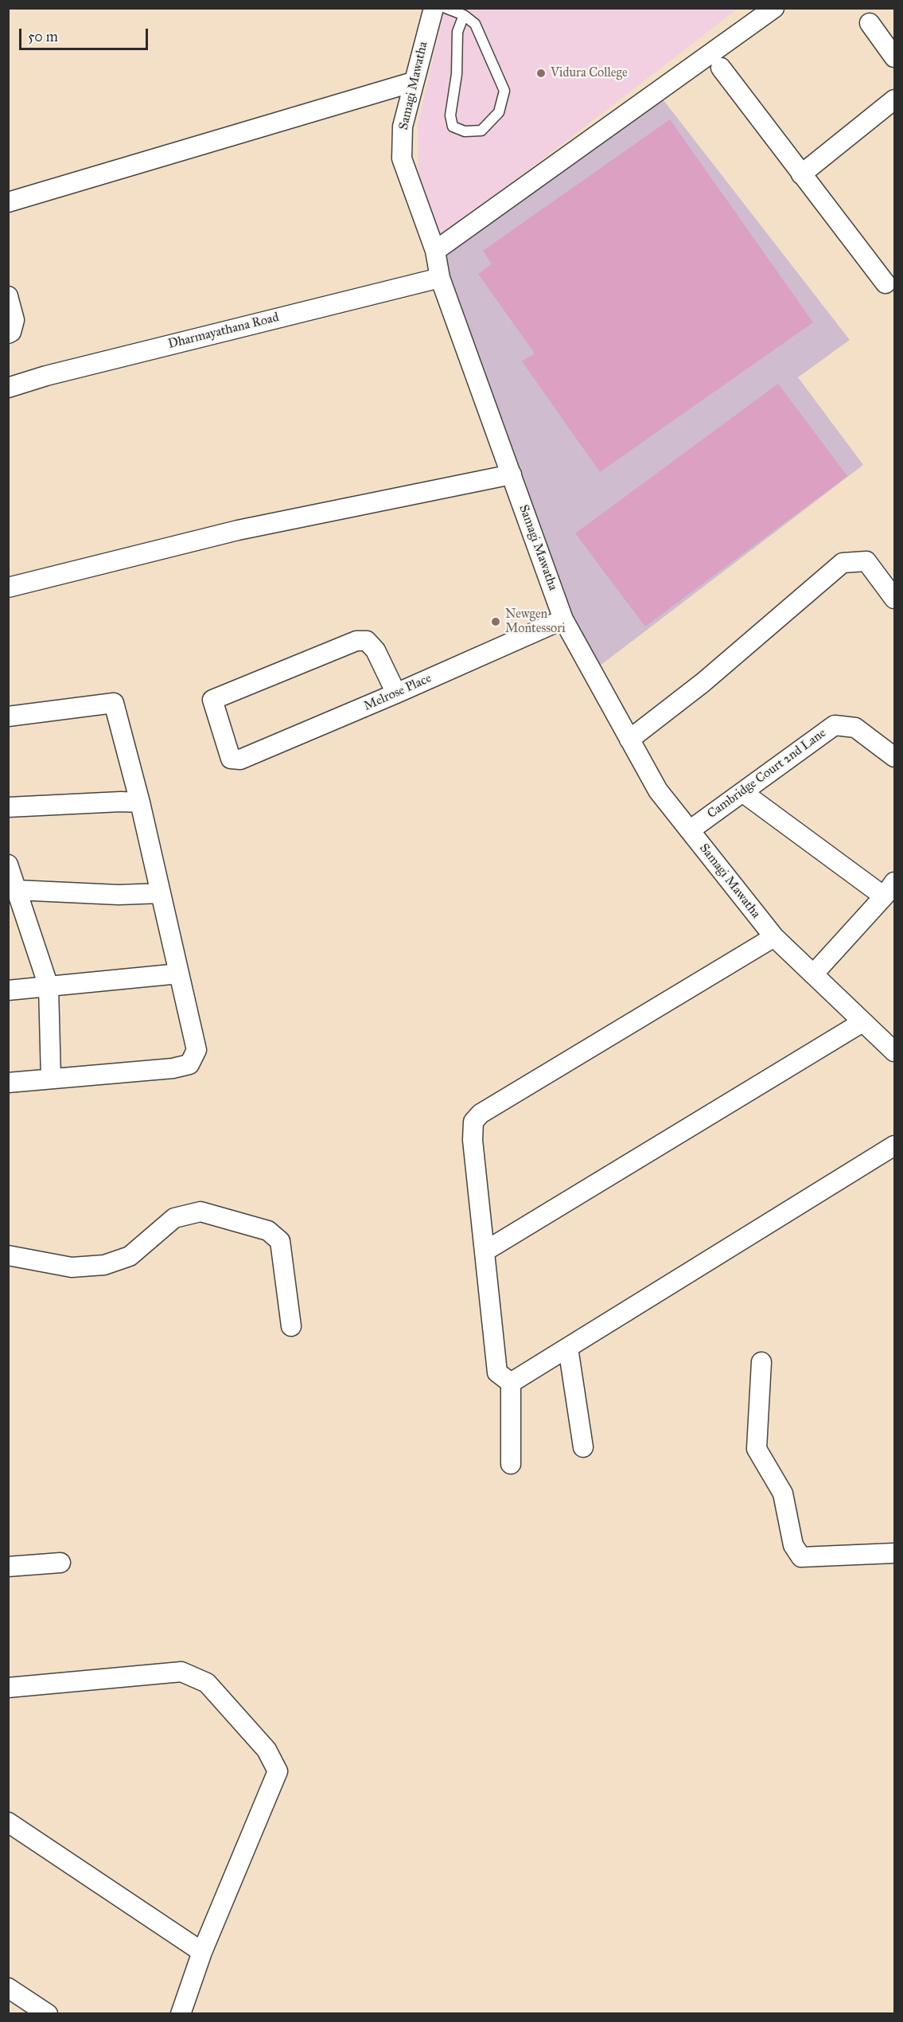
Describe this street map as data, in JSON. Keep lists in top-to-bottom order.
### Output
{
  "streets": {
    "street": [
      "Samagi Mawatha",
      "Dharmayathana Road",
      "Melrose Place",
      "Cambridge Court 2nd Lane"
    ]
  },
  "crossings": [
    ["Samagi Mawatha", "Dharmayathana Road"],
    ["Samagi Mawatha", "Melrose Place"],
    ["Samagi Mawatha", "Cambridge Court 2nd Lane"]
  ],
  "places": ["Vidura College", "Newgen Montessori"],
  "scale_bar": "50 m"
}
